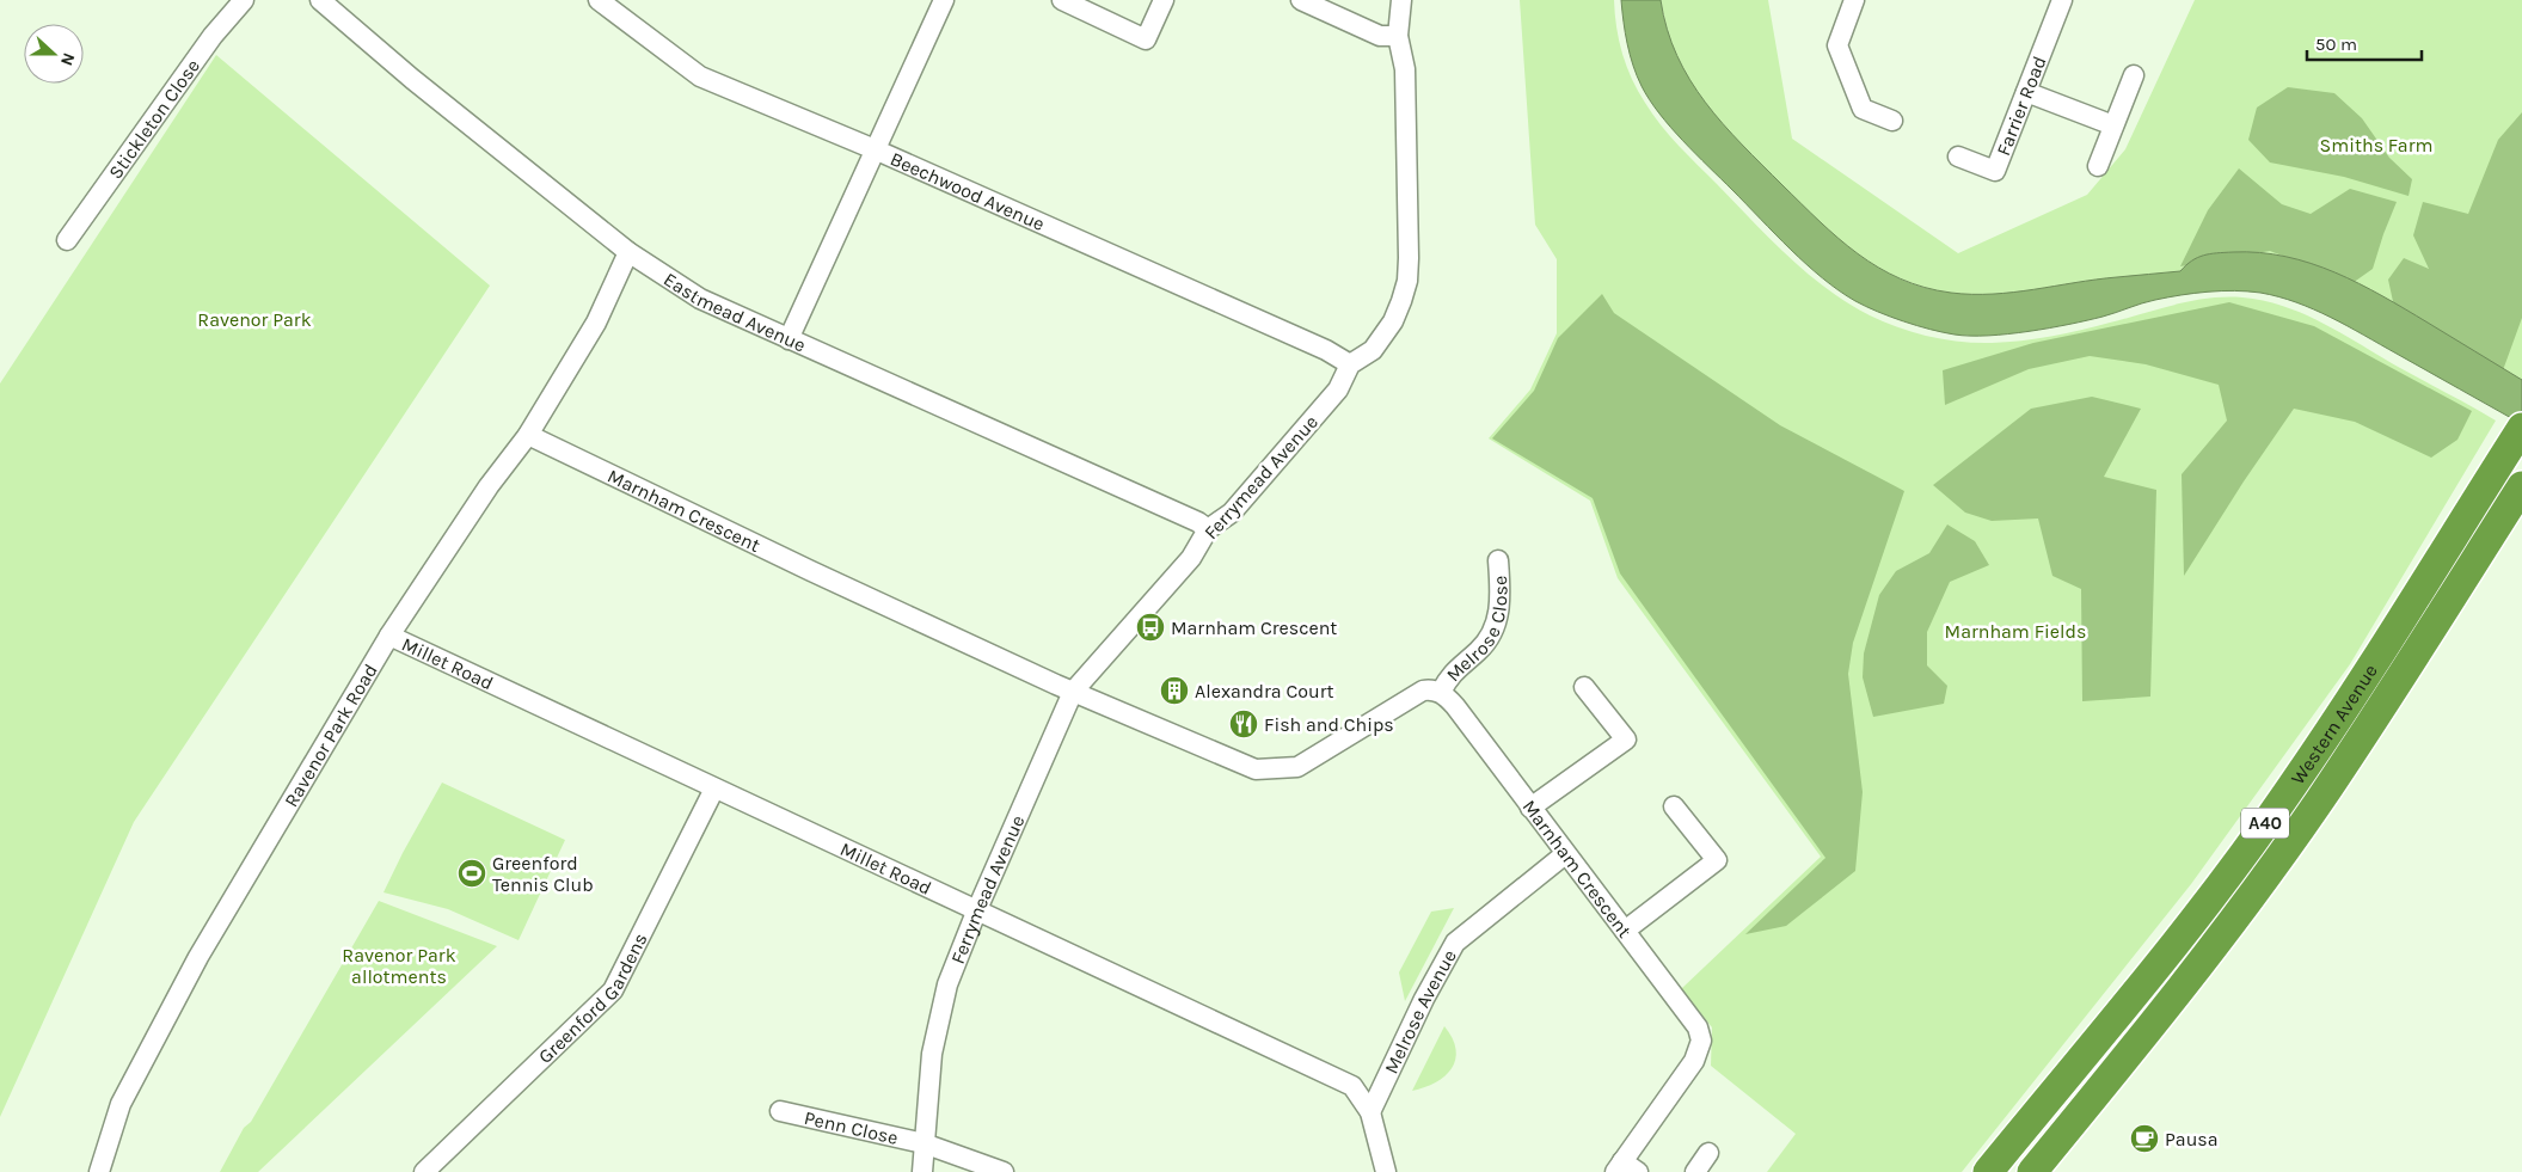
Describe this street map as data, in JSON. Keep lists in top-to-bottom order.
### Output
{
  "streets": {
    "highway": ["Western Avenue", "A40"],
    "street": [
      "Farrier Road",
      "Stickleton Close",
      "Beechwood Avenue",
      "Eastmead Avenue",
      "Ferrymead Avenue",
      "Marnham Crescent",
      "Melrose Close",
      "Millet Road",
      "Ravenor Park Road",
      "Greenford Gardens",
      "Melrose Avenue",
      "Penn Close"
    ]
  },
  "crossings": [
    ["Beechwood Avenue", "Ferrymead Avenue"],
    ["Eastmead Avenue", "Ferrymead Avenue"],
    ["Eastmead Avenue", "Ravenor Park Road"],
    ["Ferrymead Avenue", "Marnham Crescent"],
    ["Ferrymead Avenue", "Millet Road"],
    ["Ferrymead Avenue", "Penn Close"],
    ["Marnham Crescent", "Melrose Close"],
    ["Marnham Crescent", "Ravenor Park Road"],
    ["Marnham Crescent", "Melrose Avenue"],
    ["Millet Road", "Ravenor Park Road"],
    ["Millet Road", "Greenford Gardens"],
    ["Millet Road", "Melrose Avenue"]
  ],
  "parks": [
    "Smiths Farm",
    "Ravenor Park",
    "Marnham Fields",
    "Ravenor Park allotments"
  ],
  "places": {
    "bus stop": ["Marnham Crescent"],
    "building": ["Alexandra Court"],
    "restaurant": ["Fish and Chips"],
    "sports": ["Greenford Tennis Club"],
    "cafe": ["Pausa"]
  },
  "scale_bar": "50 m",
  "north": "right"
}
